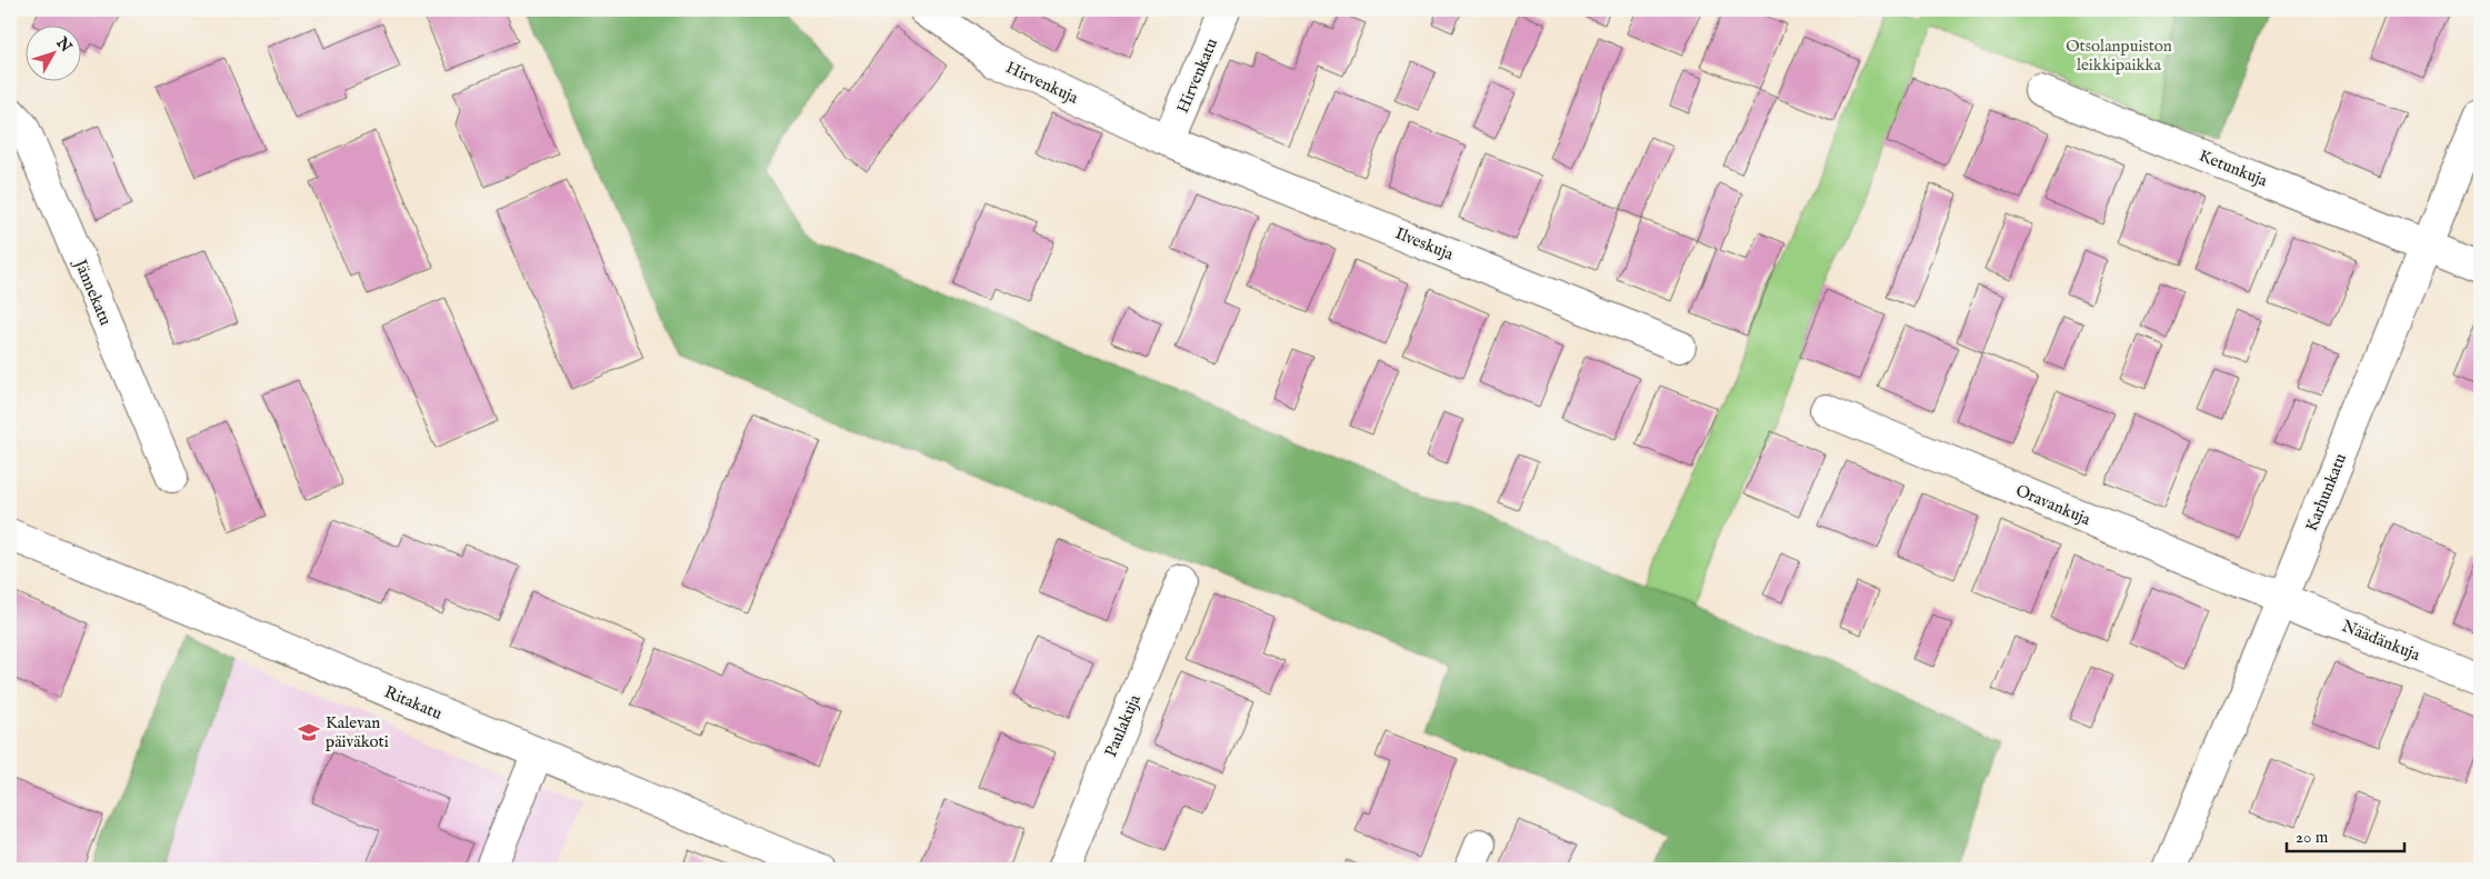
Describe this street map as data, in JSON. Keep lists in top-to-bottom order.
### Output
{
  "streets": {
    "street": [
      "Hirvenkatu",
      "Hirvenkuja",
      "Ketunkuja",
      "Ilveskuja",
      "Jännekatu",
      "Karhunkatu",
      "Oravankuja",
      "Näädänkuja",
      "Ritakatu",
      "Paulakuja"
    ]
  },
  "crossings": [
    ["Hirvenkatu", "Hirvenkuja"],
    ["Hirvenkatu", "Ilveskuja"],
    ["Hirvenkuja", "Ilveskuja"],
    ["Ketunkuja", "Karhunkatu"],
    ["Karhunkatu", "Oravankuja"],
    ["Karhunkatu", "Näädänkuja"],
    ["Oravankuja", "Näädänkuja"]
  ],
  "parks": ["Otsolanpuiston leikkipaikka"],
  "places": {
    "school or university": ["Kalevan päiväkoti"]
  },
  "scale_bar": "20 m",
  "north": "top right"
}
